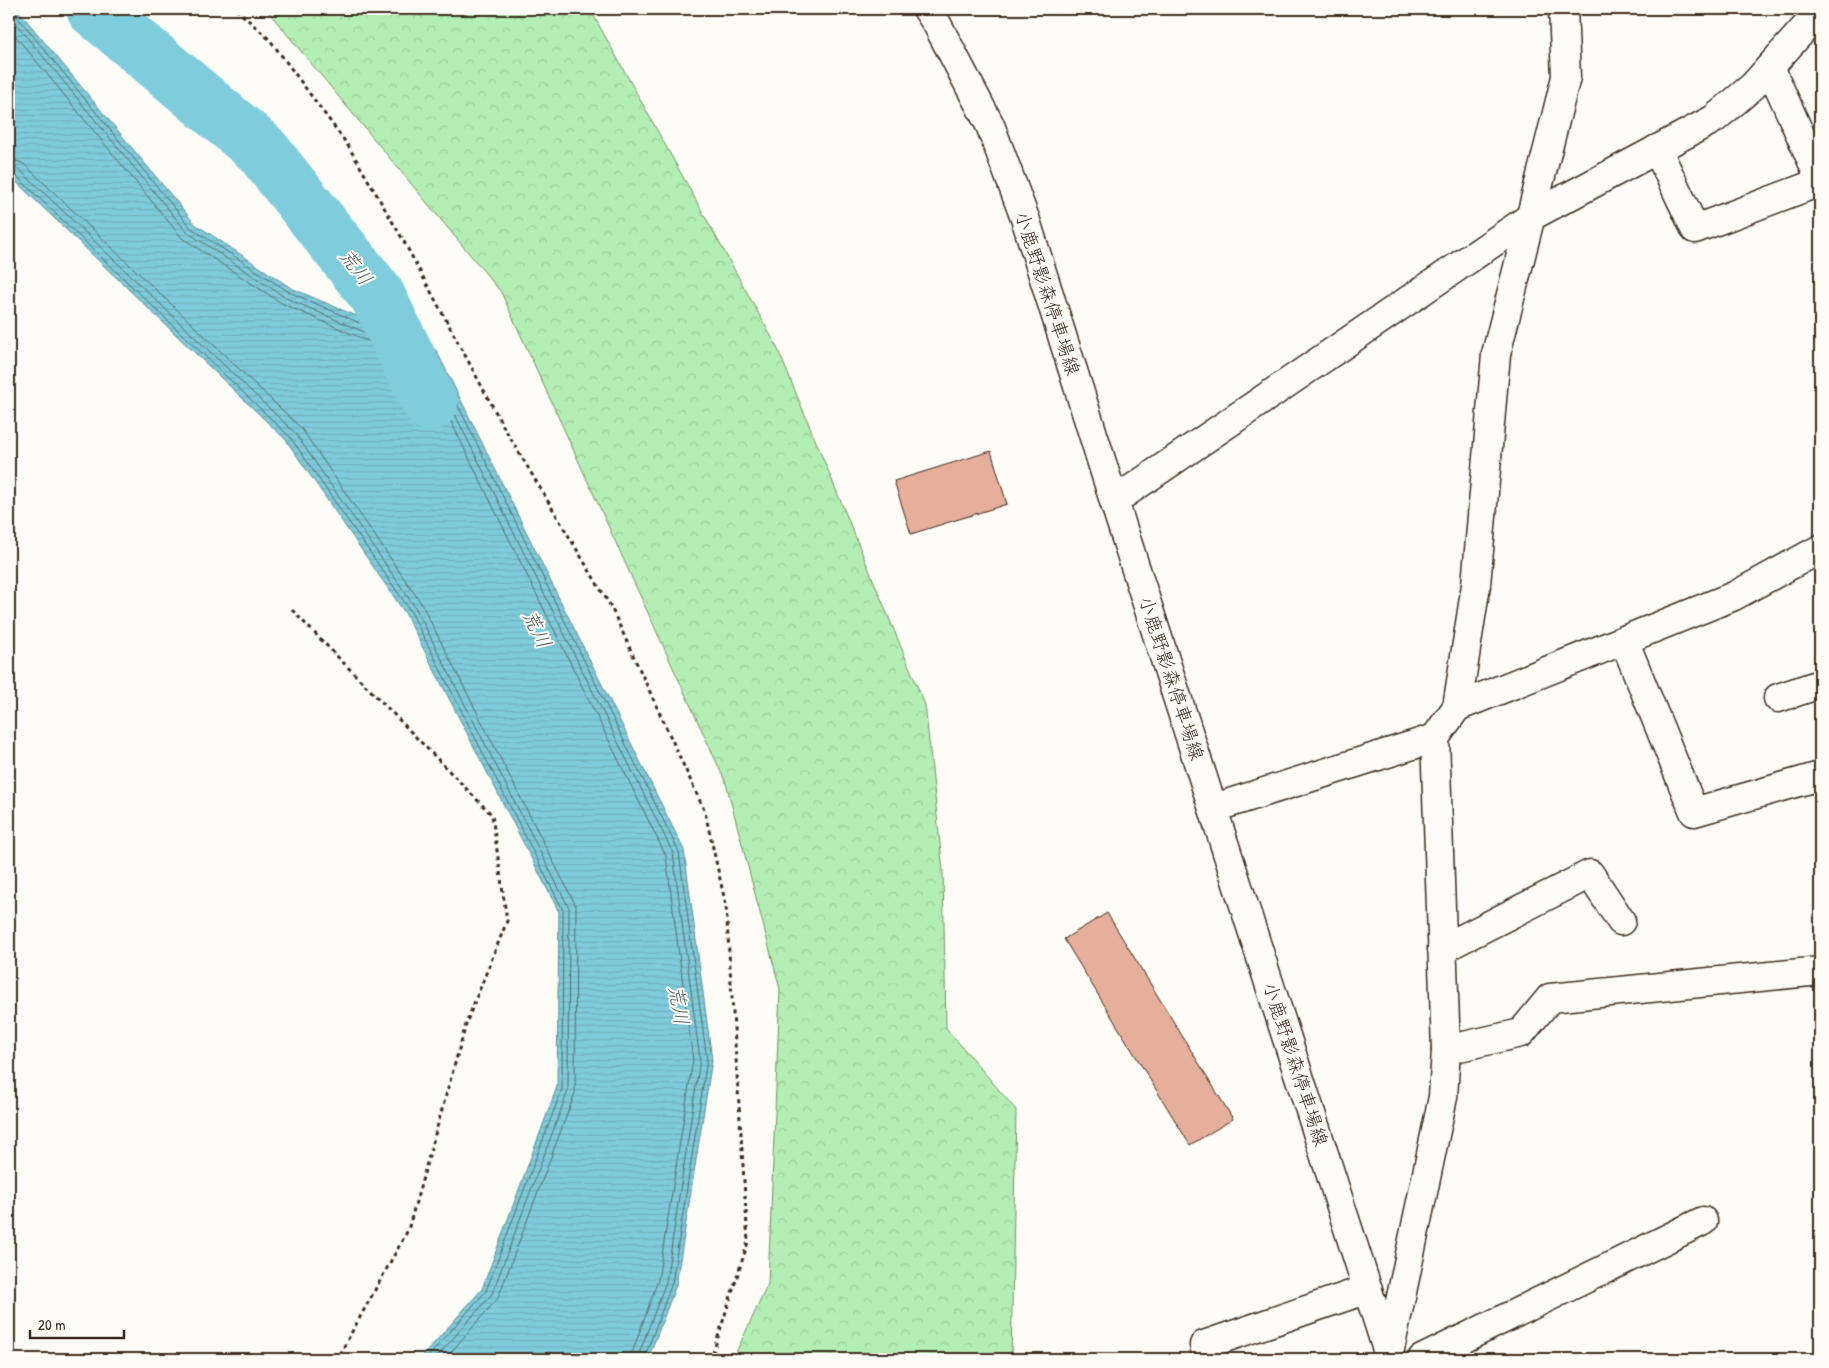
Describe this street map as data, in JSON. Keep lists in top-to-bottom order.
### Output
{
  "streets": {
    "street": ["小鹿野影森停車場線"]
  },
  "water": ["荒川"],
  "scale_bar": "20 m"
}
